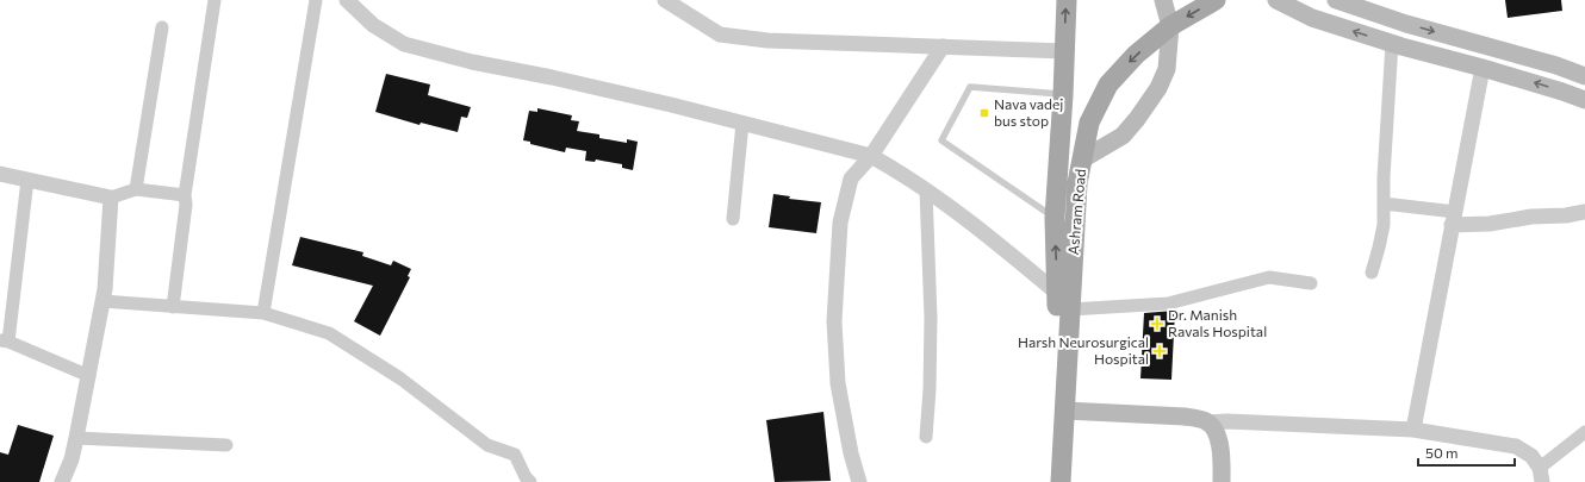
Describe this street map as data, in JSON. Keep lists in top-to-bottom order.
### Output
{
  "streets": {
    "main road": ["Ashram Road"]
  },
  "places": {
    "transit": ["Nava vadej bus stop"],
    "health": ["Dr. Manish Ravals Hospital", "Harsh Neurosurgical Hospital"]
  },
  "scale_bar": "50 m"
}
